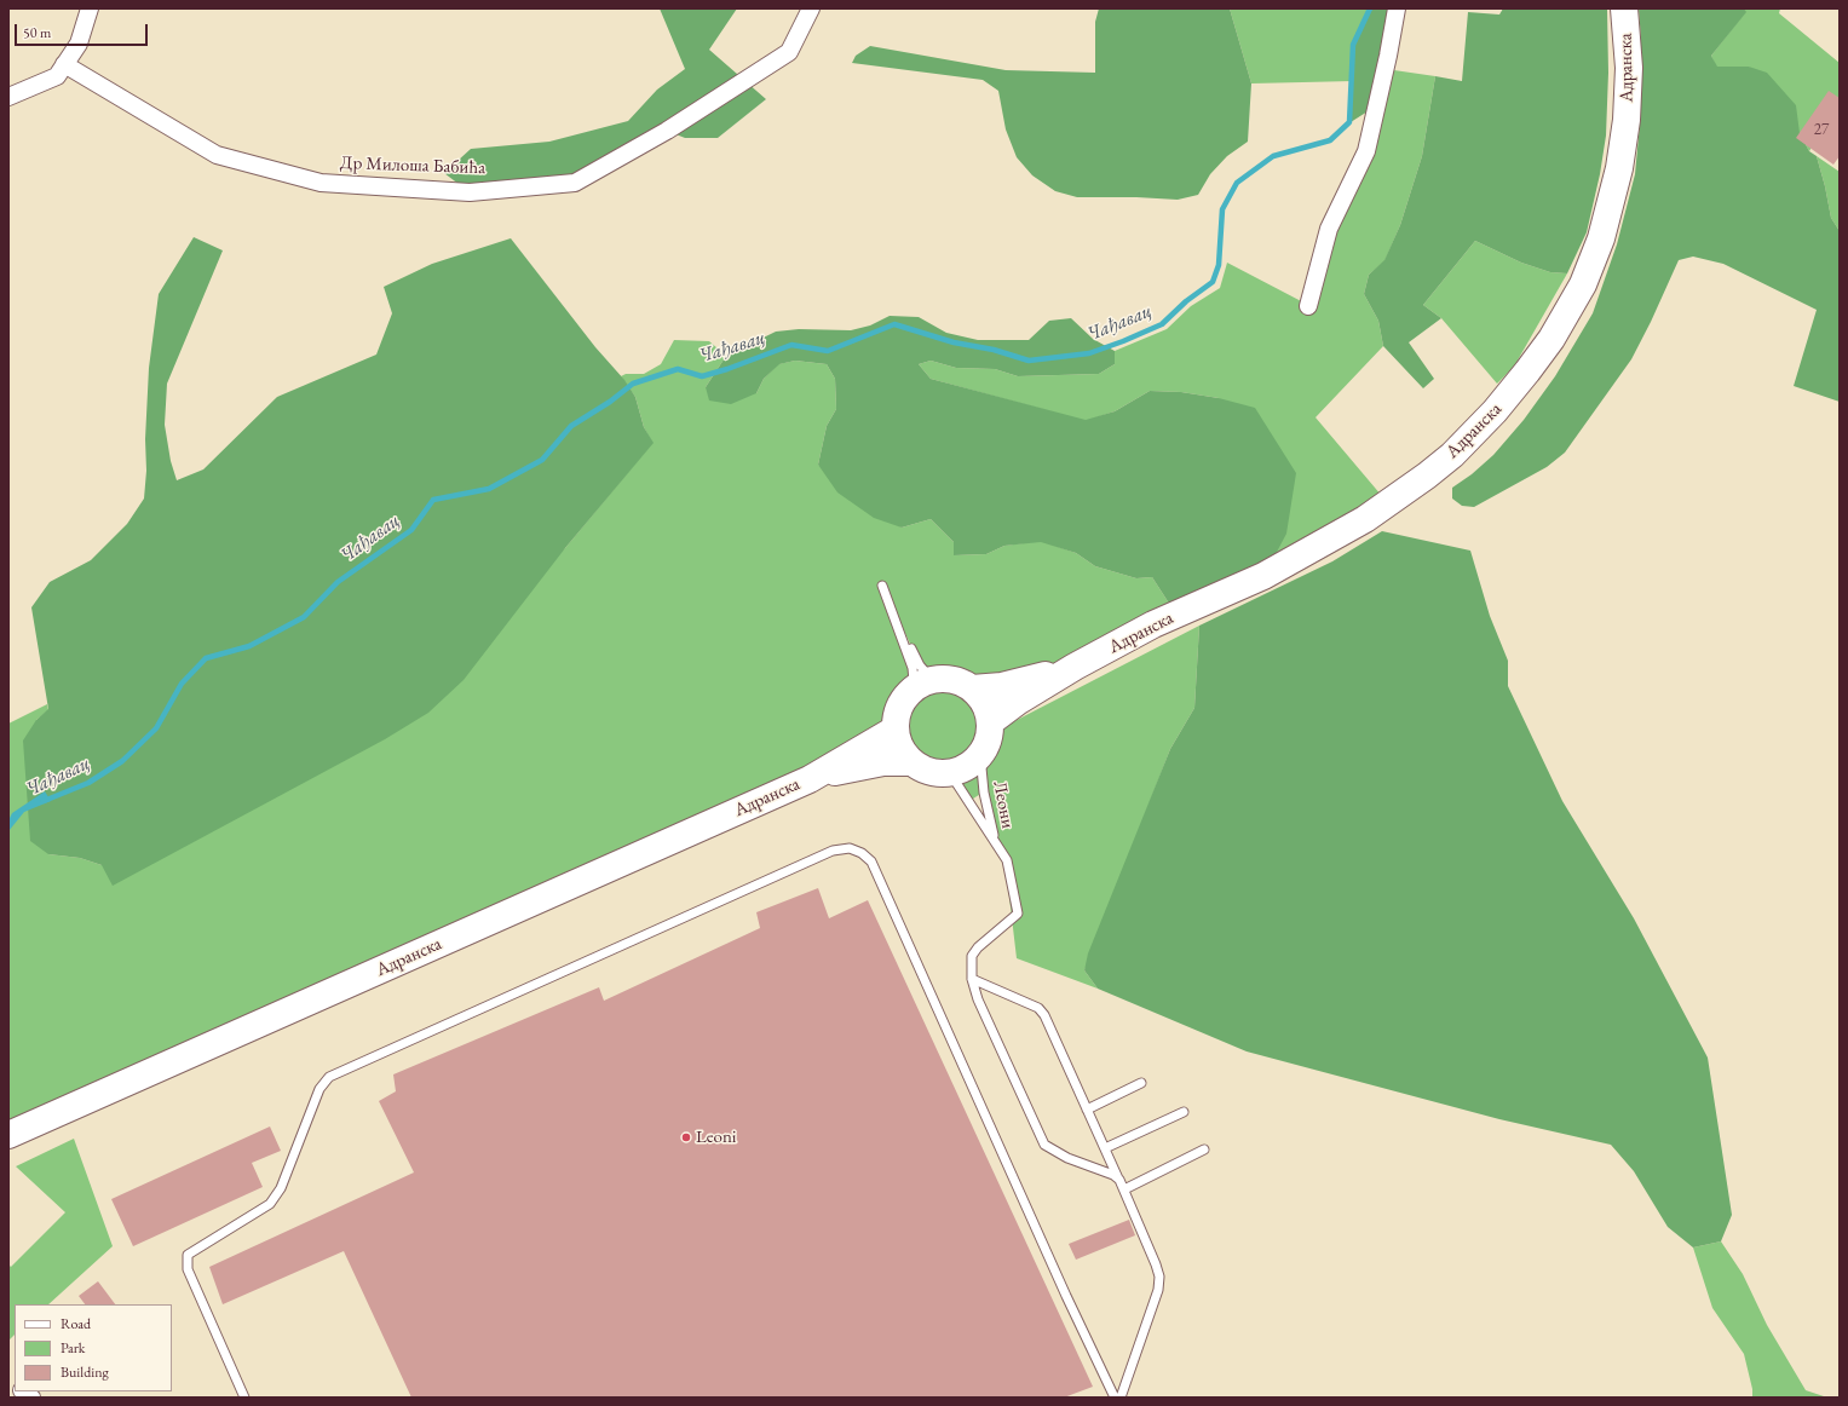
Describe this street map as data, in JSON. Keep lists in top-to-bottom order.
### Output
{
  "streets": {
    "main road": ["Адранска"],
    "street": ["Др Милоша Бабића"],
    "lane": ["Леони"]
  },
  "crossings": [
    ["Адранска", "Леони"]
  ],
  "water": ["Чађавац"],
  "places": ["Leoni"],
  "house_numbers": ["27"],
  "legend": ["Road", "Park", "Building"],
  "scale_bar": "50 m"
}
